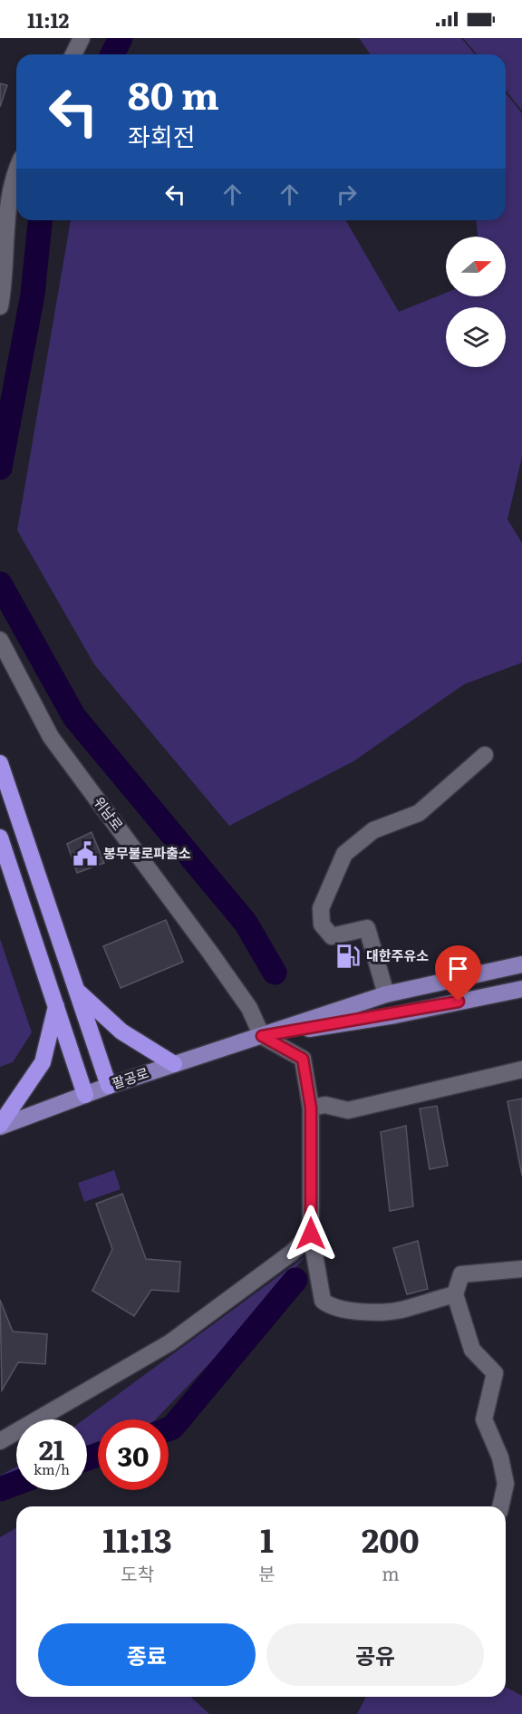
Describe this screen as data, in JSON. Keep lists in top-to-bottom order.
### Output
{
  "streets": {
    "main road": ["팔공로"],
    "street": ["위남로"]
  },
  "crossings": [
    ["위남로", "팔공로"]
  ],
  "places": {
    "public building": ["봉무불로파출소"],
    "fuel station": ["대한주유소"]
  },
  "north": "right",
  "page": {
    "status": "11:12",
    "turn": ["80 m", "좌회전"],
    "speed": "21 km/h",
    "limit": "30",
    "eta": [
      "11:13",
      "도착",
      "1",
      "분",
      "200",
      "m"
    ],
    "buttons": ["종료", "공유"]
  }
}
